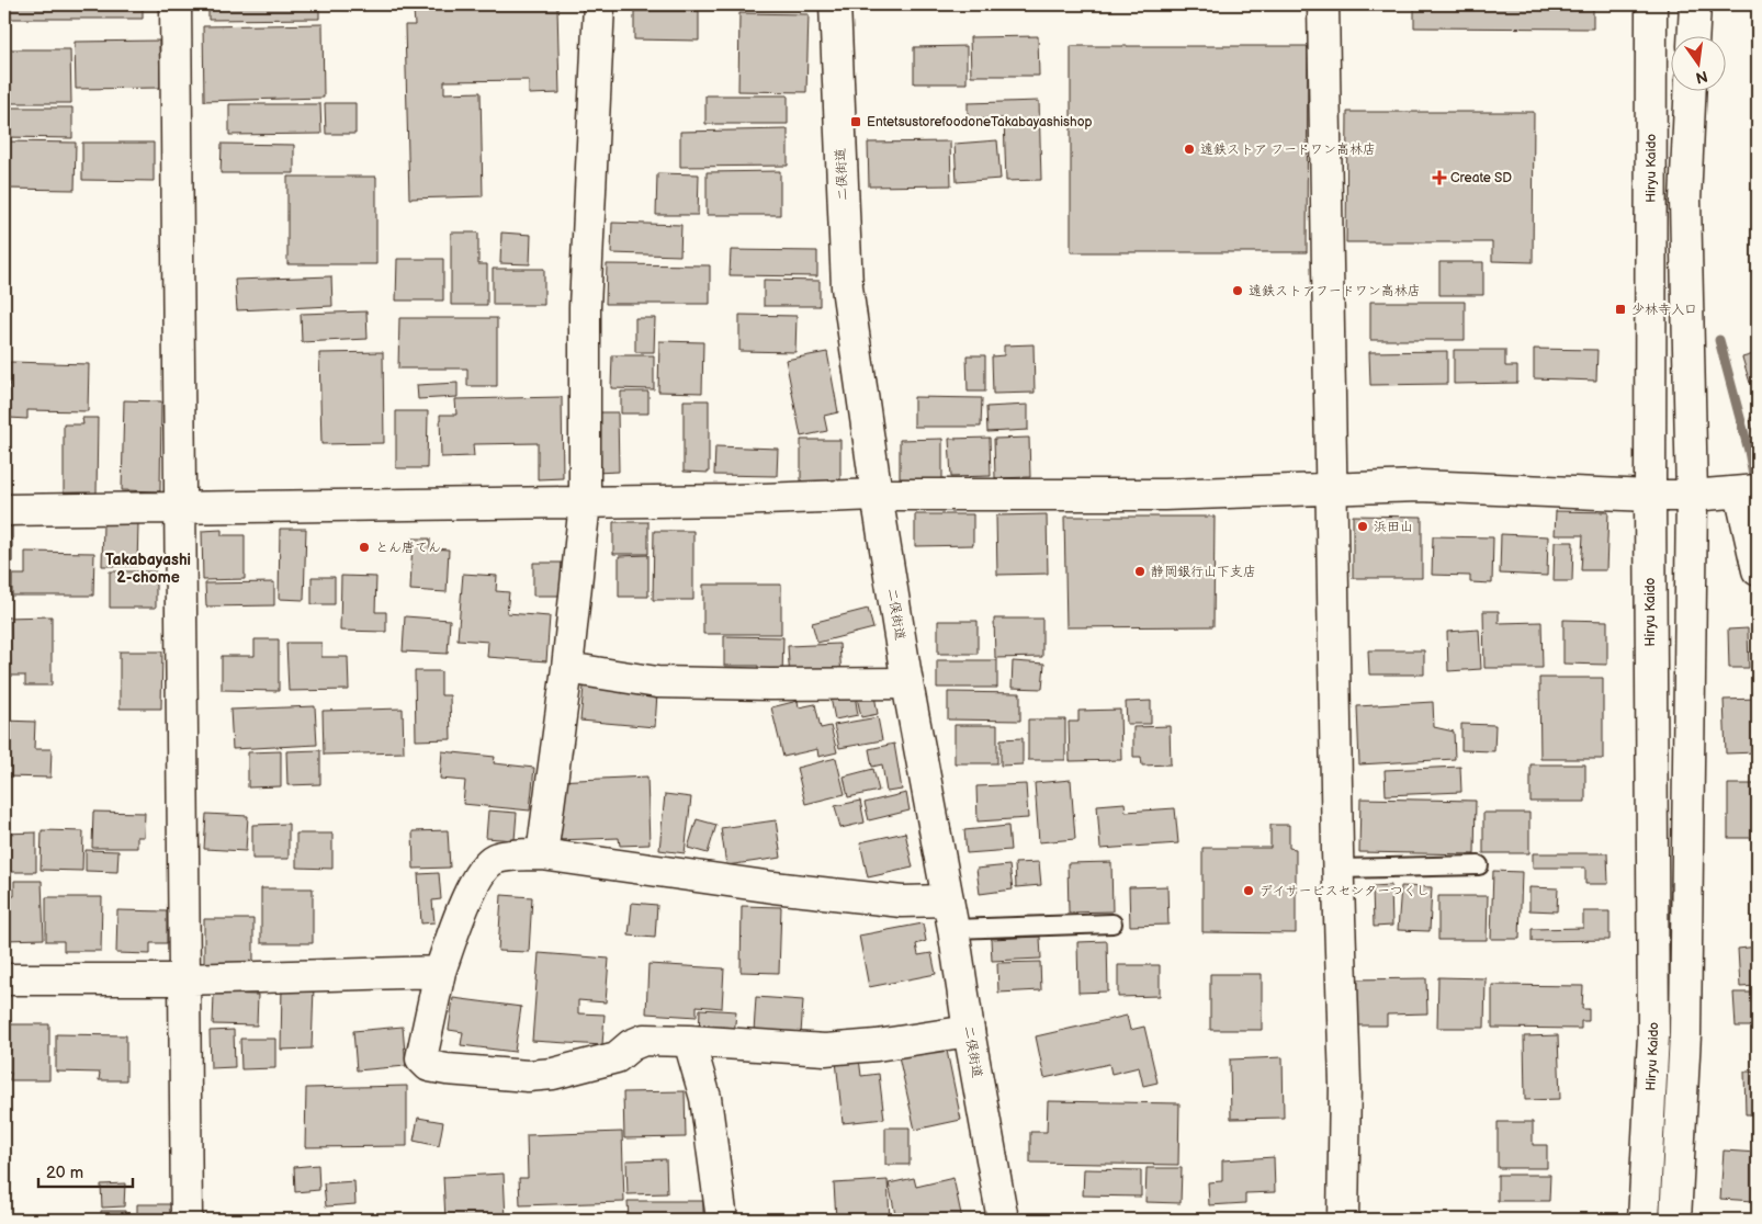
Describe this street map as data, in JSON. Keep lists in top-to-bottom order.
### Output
{
  "streets": {
    "main road": ["Hiryu Kaido", "二俣街道"]
  },
  "districts": ["Takabayashi 2-chome"],
  "places": {
    "transit": ["EntetsustorefoodoneTakabayashishop", "少林寺入口"],
    "other": [
      "遠鉄ストア フードワン高林店",
      "遠鉄ストアフードワン高林店",
      "浜田山",
      "とん唐てん",
      "静岡銀行山下支店",
      "デイサービスセンターつくし"
    ],
    "health": ["Create SD"]
  },
  "scale_bar": "20 m",
  "north": "bottom"
}
